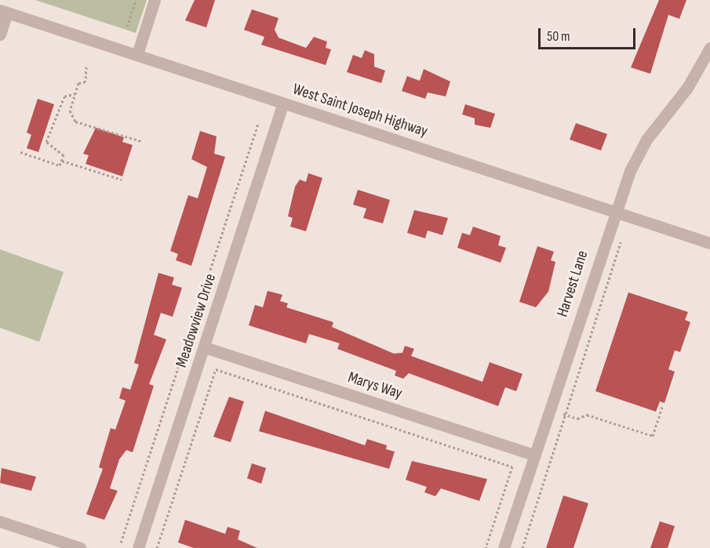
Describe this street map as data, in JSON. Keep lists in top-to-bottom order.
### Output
{
  "streets": {
    "street": [
      "West Saint Joseph Highway",
      "Harvest Lane",
      "Meadowview Drive",
      "Marys Way"
    ]
  },
  "crossings": [
    ["West Saint Joseph Highway", "Harvest Lane"],
    ["West Saint Joseph Highway", "Meadowview Drive"],
    ["Harvest Lane", "Marys Way"],
    ["Meadowview Drive", "Marys Way"]
  ],
  "scale_bar": "50 m"
}
